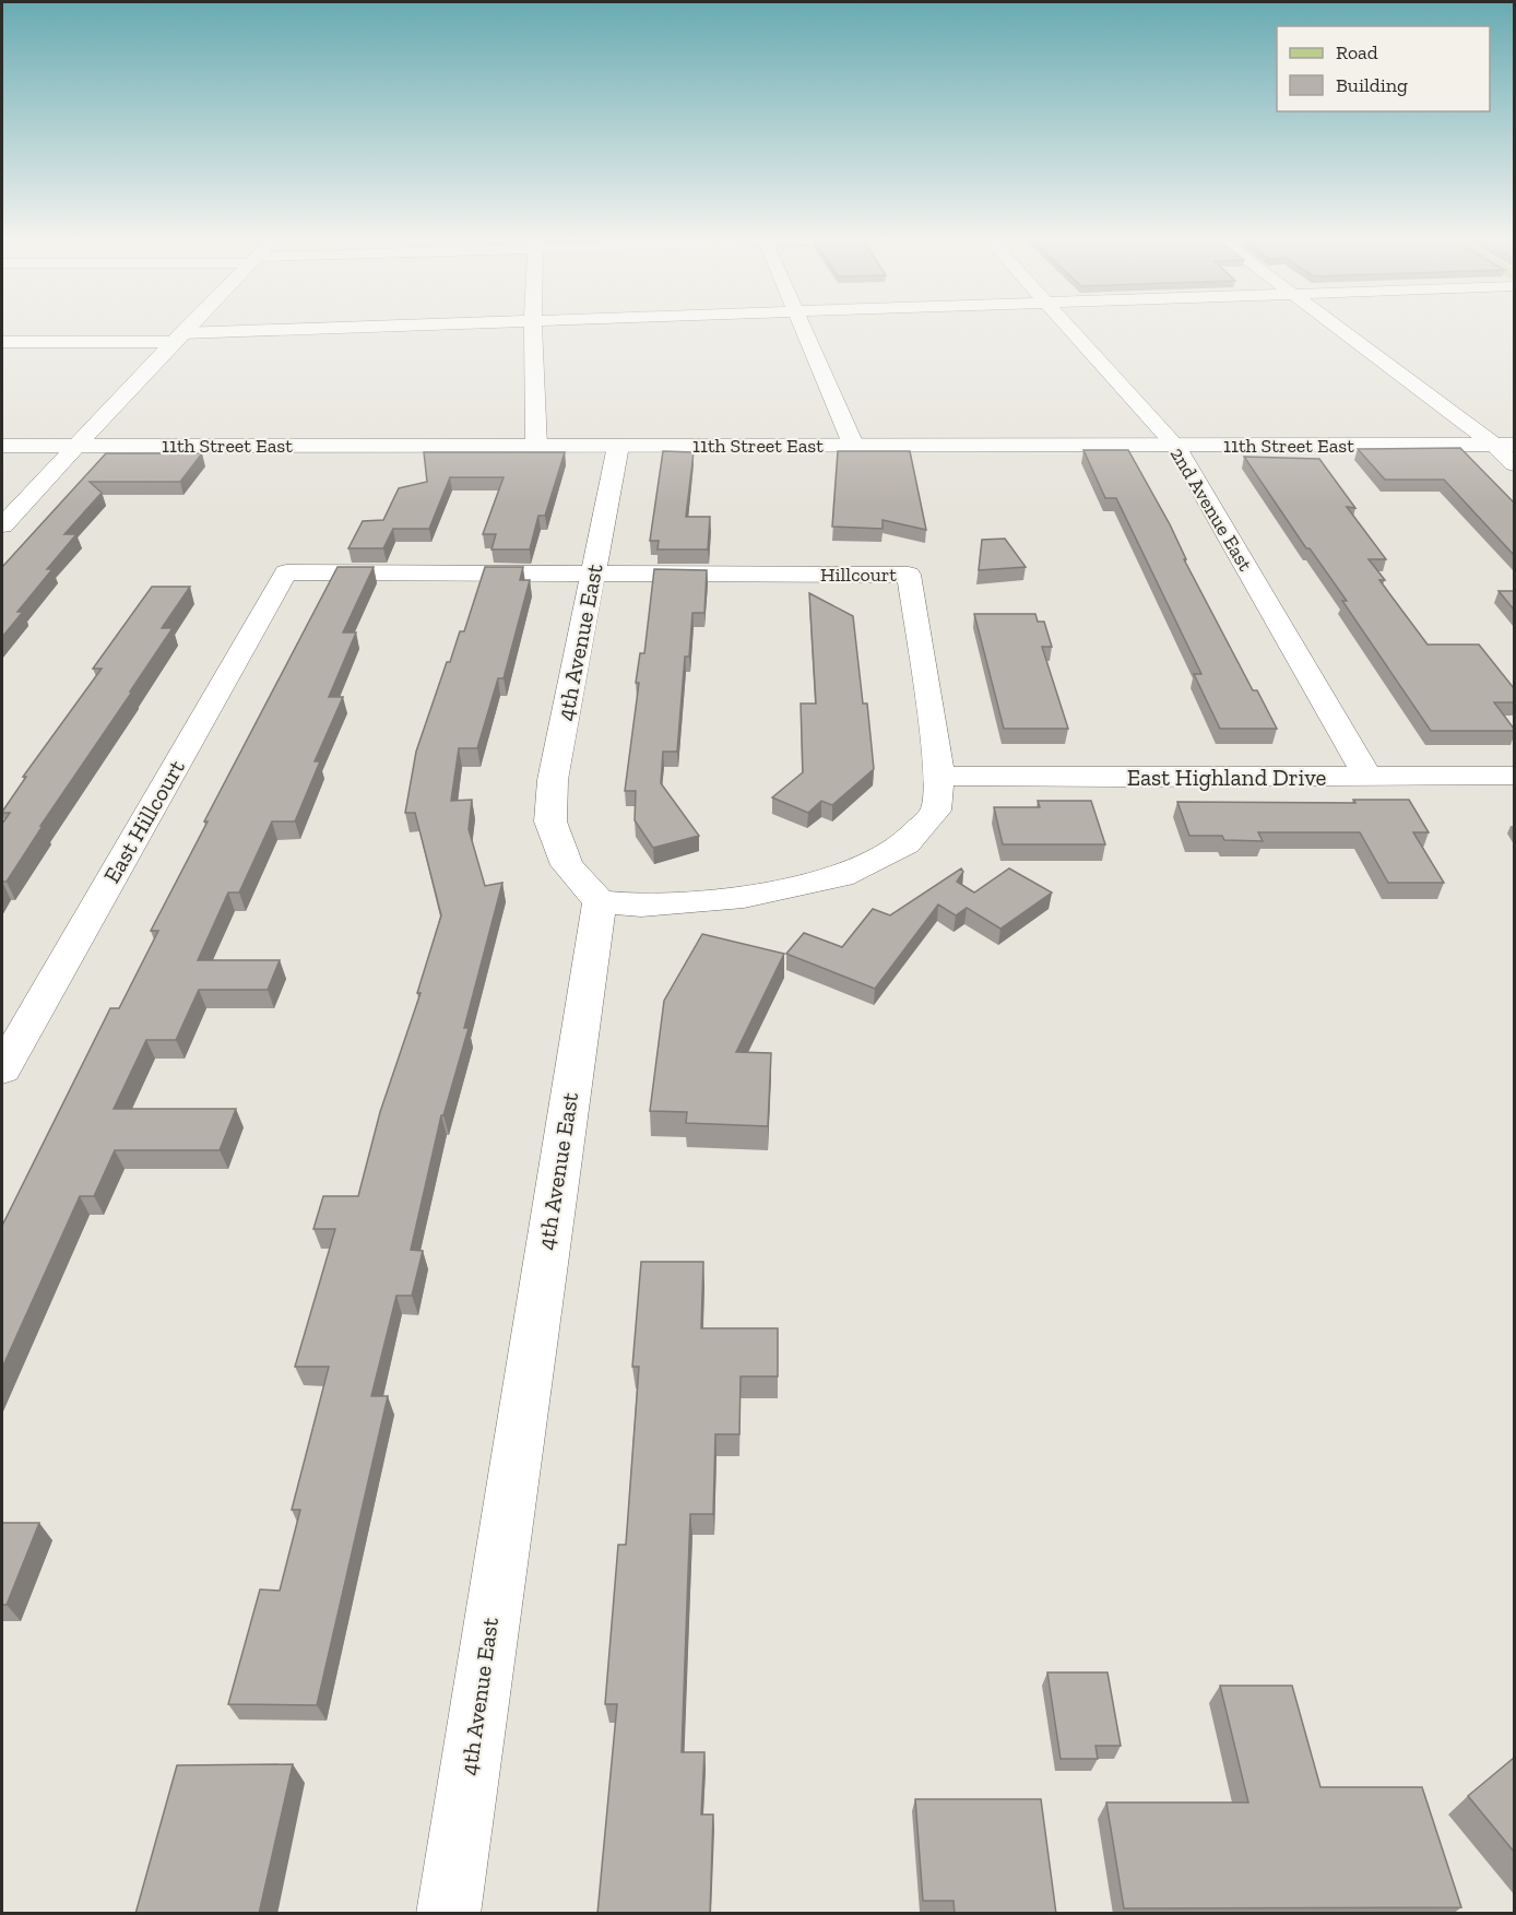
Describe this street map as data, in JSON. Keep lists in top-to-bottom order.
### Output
{
  "streets": {
    "street": [
      "11th Street East",
      "2nd Avenue East",
      "Hillcourt",
      "4th Avenue East",
      "East Highland Drive",
      "East Hillcourt"
    ]
  },
  "crossings": [
    ["11th Street East", "2nd Avenue East"],
    ["11th Street East", "4th Avenue East"],
    ["2nd Avenue East", "East Highland Drive"],
    ["Hillcourt", "4th Avenue East"],
    ["Hillcourt", "East Highland Drive"],
    ["Hillcourt", "East Hillcourt"]
  ],
  "legend": ["Road", "Building"]
}
